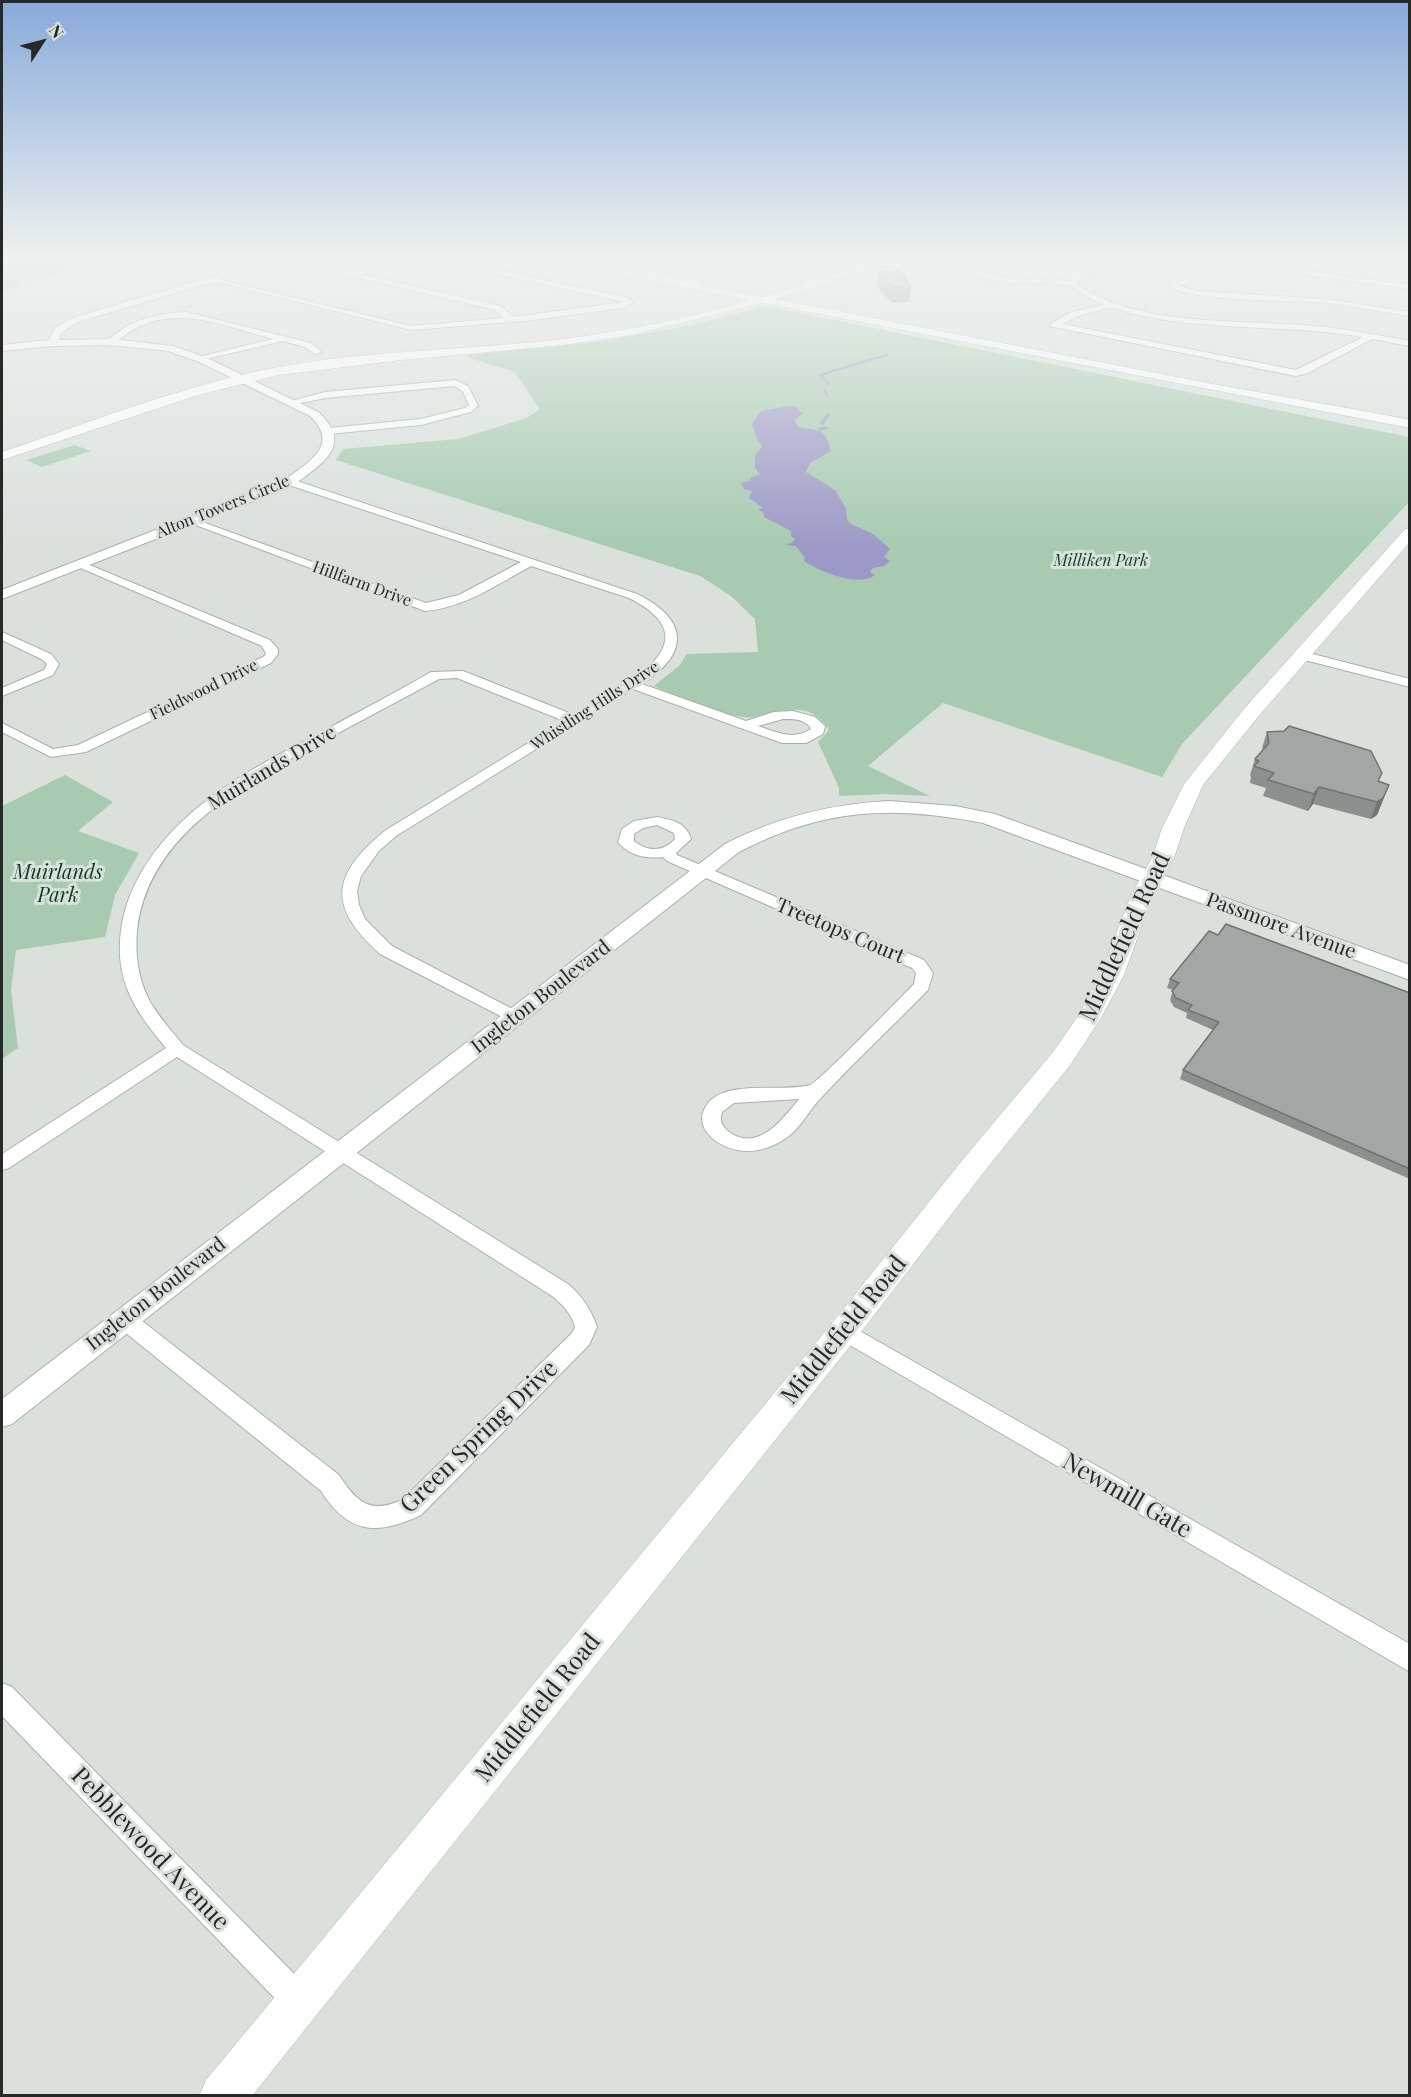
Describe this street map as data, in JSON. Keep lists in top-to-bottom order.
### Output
{
  "streets": {
    "main road": ["Middlefield Road"],
    "street": [
      "Alton Towers Circle",
      "Hillfarm Drive",
      "Fieldwood Drive",
      "Whistling Hills Drive",
      "Muirlands Drive",
      "Passmore Avenue",
      "Treetops Court",
      "Ingleton Boulevard",
      "Green Spring Drive",
      "Newmill Gate",
      "Pebblewood Avenue"
    ]
  },
  "crossings": [
    ["Alton Towers Circle", "Hillfarm Drive"],
    ["Alton Towers Circle", "Fieldwood Drive"],
    ["Alton Towers Circle", "Whistling Hills Drive"],
    ["Hillfarm Drive", "Whistling Hills Drive"],
    ["Whistling Hills Drive", "Muirlands Drive"],
    ["Whistling Hills Drive", "Ingleton Boulevard"],
    ["Muirlands Drive", "Ingleton Boulevard"],
    ["Muirlands Drive", "Green Spring Drive"],
    ["Passmore Avenue", "Middlefield Road"],
    ["Passmore Avenue", "Ingleton Boulevard"],
    ["Treetops Court", "Ingleton Boulevard"],
    ["Middlefield Road", "Ingleton Boulevard"],
    ["Middlefield Road", "Newmill Gate"],
    ["Middlefield Road", "Pebblewood Avenue"],
    ["Ingleton Boulevard", "Green Spring Drive"]
  ],
  "parks": ["Milliken Park", "Muirlands Park"],
  "north": "top right"
}
